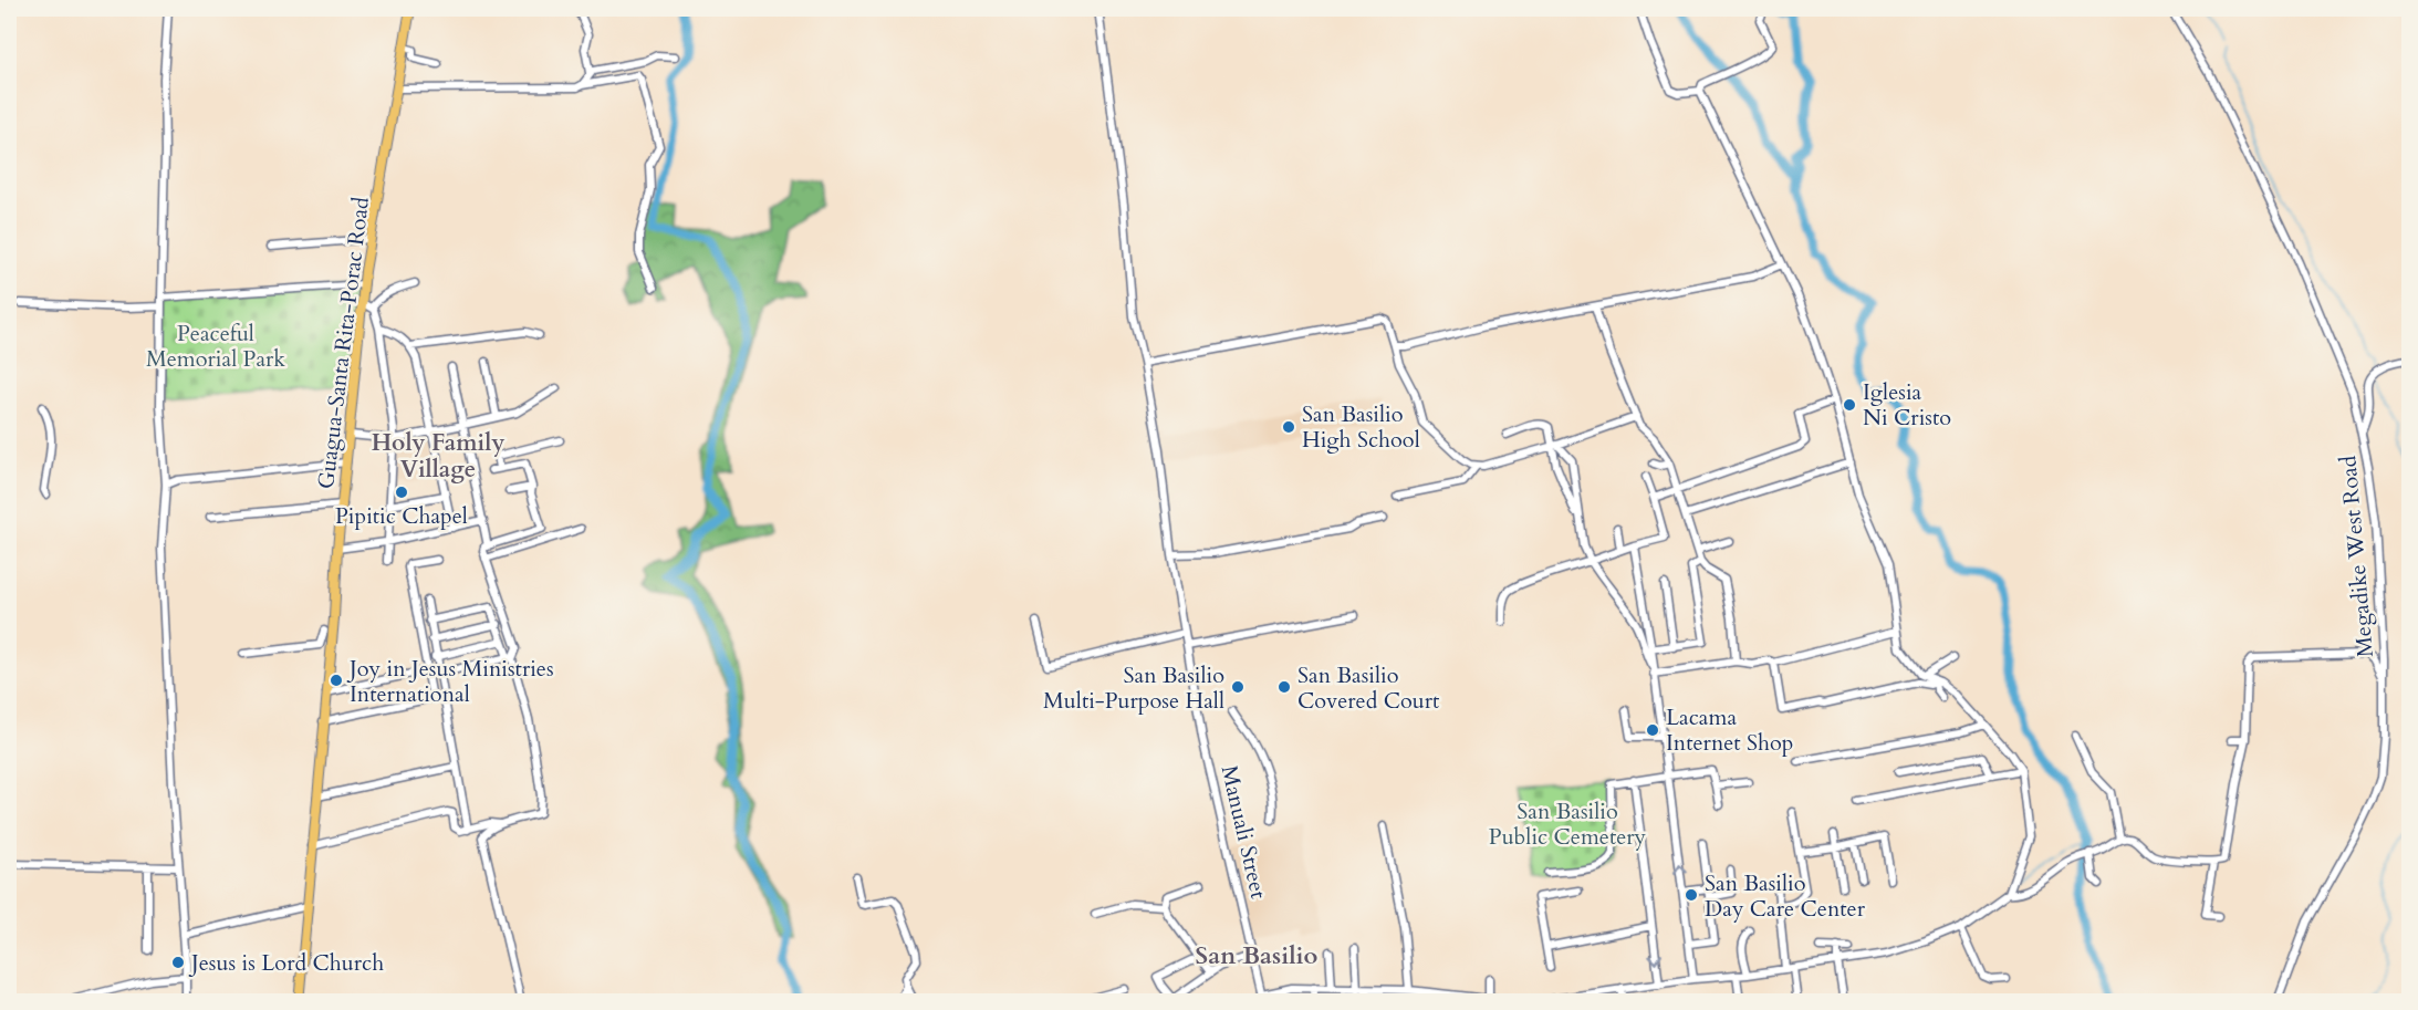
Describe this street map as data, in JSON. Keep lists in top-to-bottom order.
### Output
{
  "streets": {
    "main road": ["Guagua-Santa Rita-Porac Road"],
    "street": ["Megadike West Road", "Manuali Street"]
  },
  "districts": ["Holy Family Village", "San Basilio"],
  "parks": ["Peaceful Memorial Park", "San Basilio Public Cemetery"],
  "places": [
    "Iglesia Ni Cristo",
    "San Basilio High School",
    "Pipitic Chapel",
    "Joy in Jesus Ministries International",
    "San Basilio Multi-Purpose Hall",
    "San Basilio Covered Court",
    "Lacama Internet Shop",
    "San Basilio Day Care Center",
    "Jesus is Lord Church"
  ]
}
